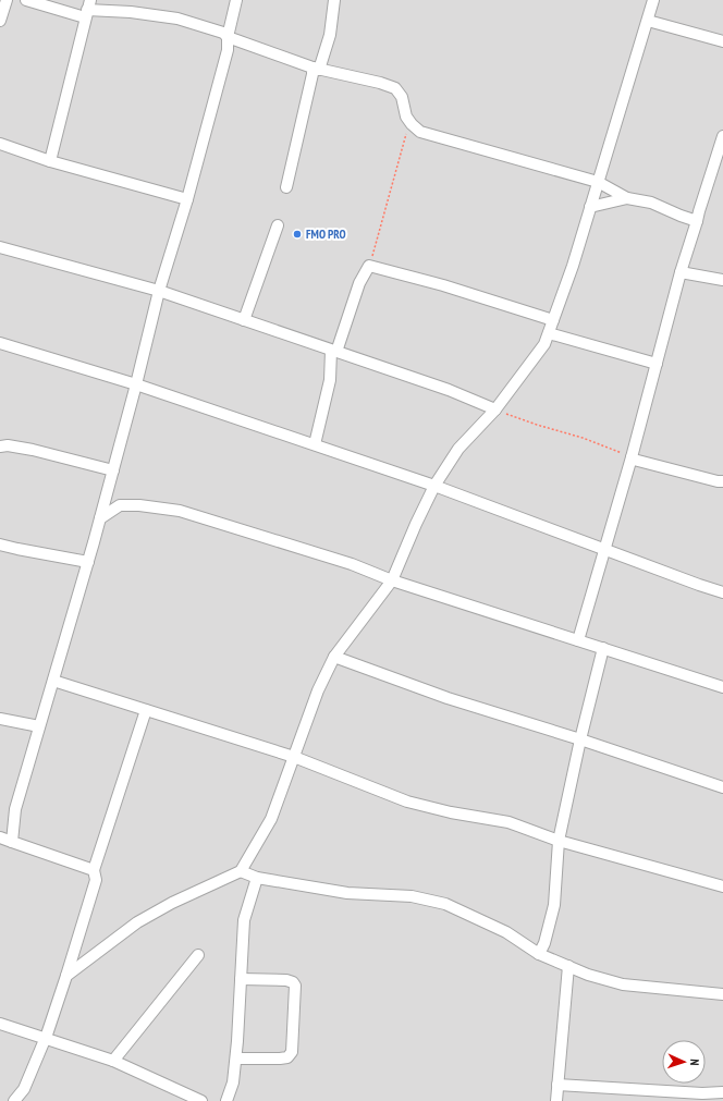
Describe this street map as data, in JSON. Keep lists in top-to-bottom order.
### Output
{
  "places": ["FMO PRO"],
  "north": "right"
}
